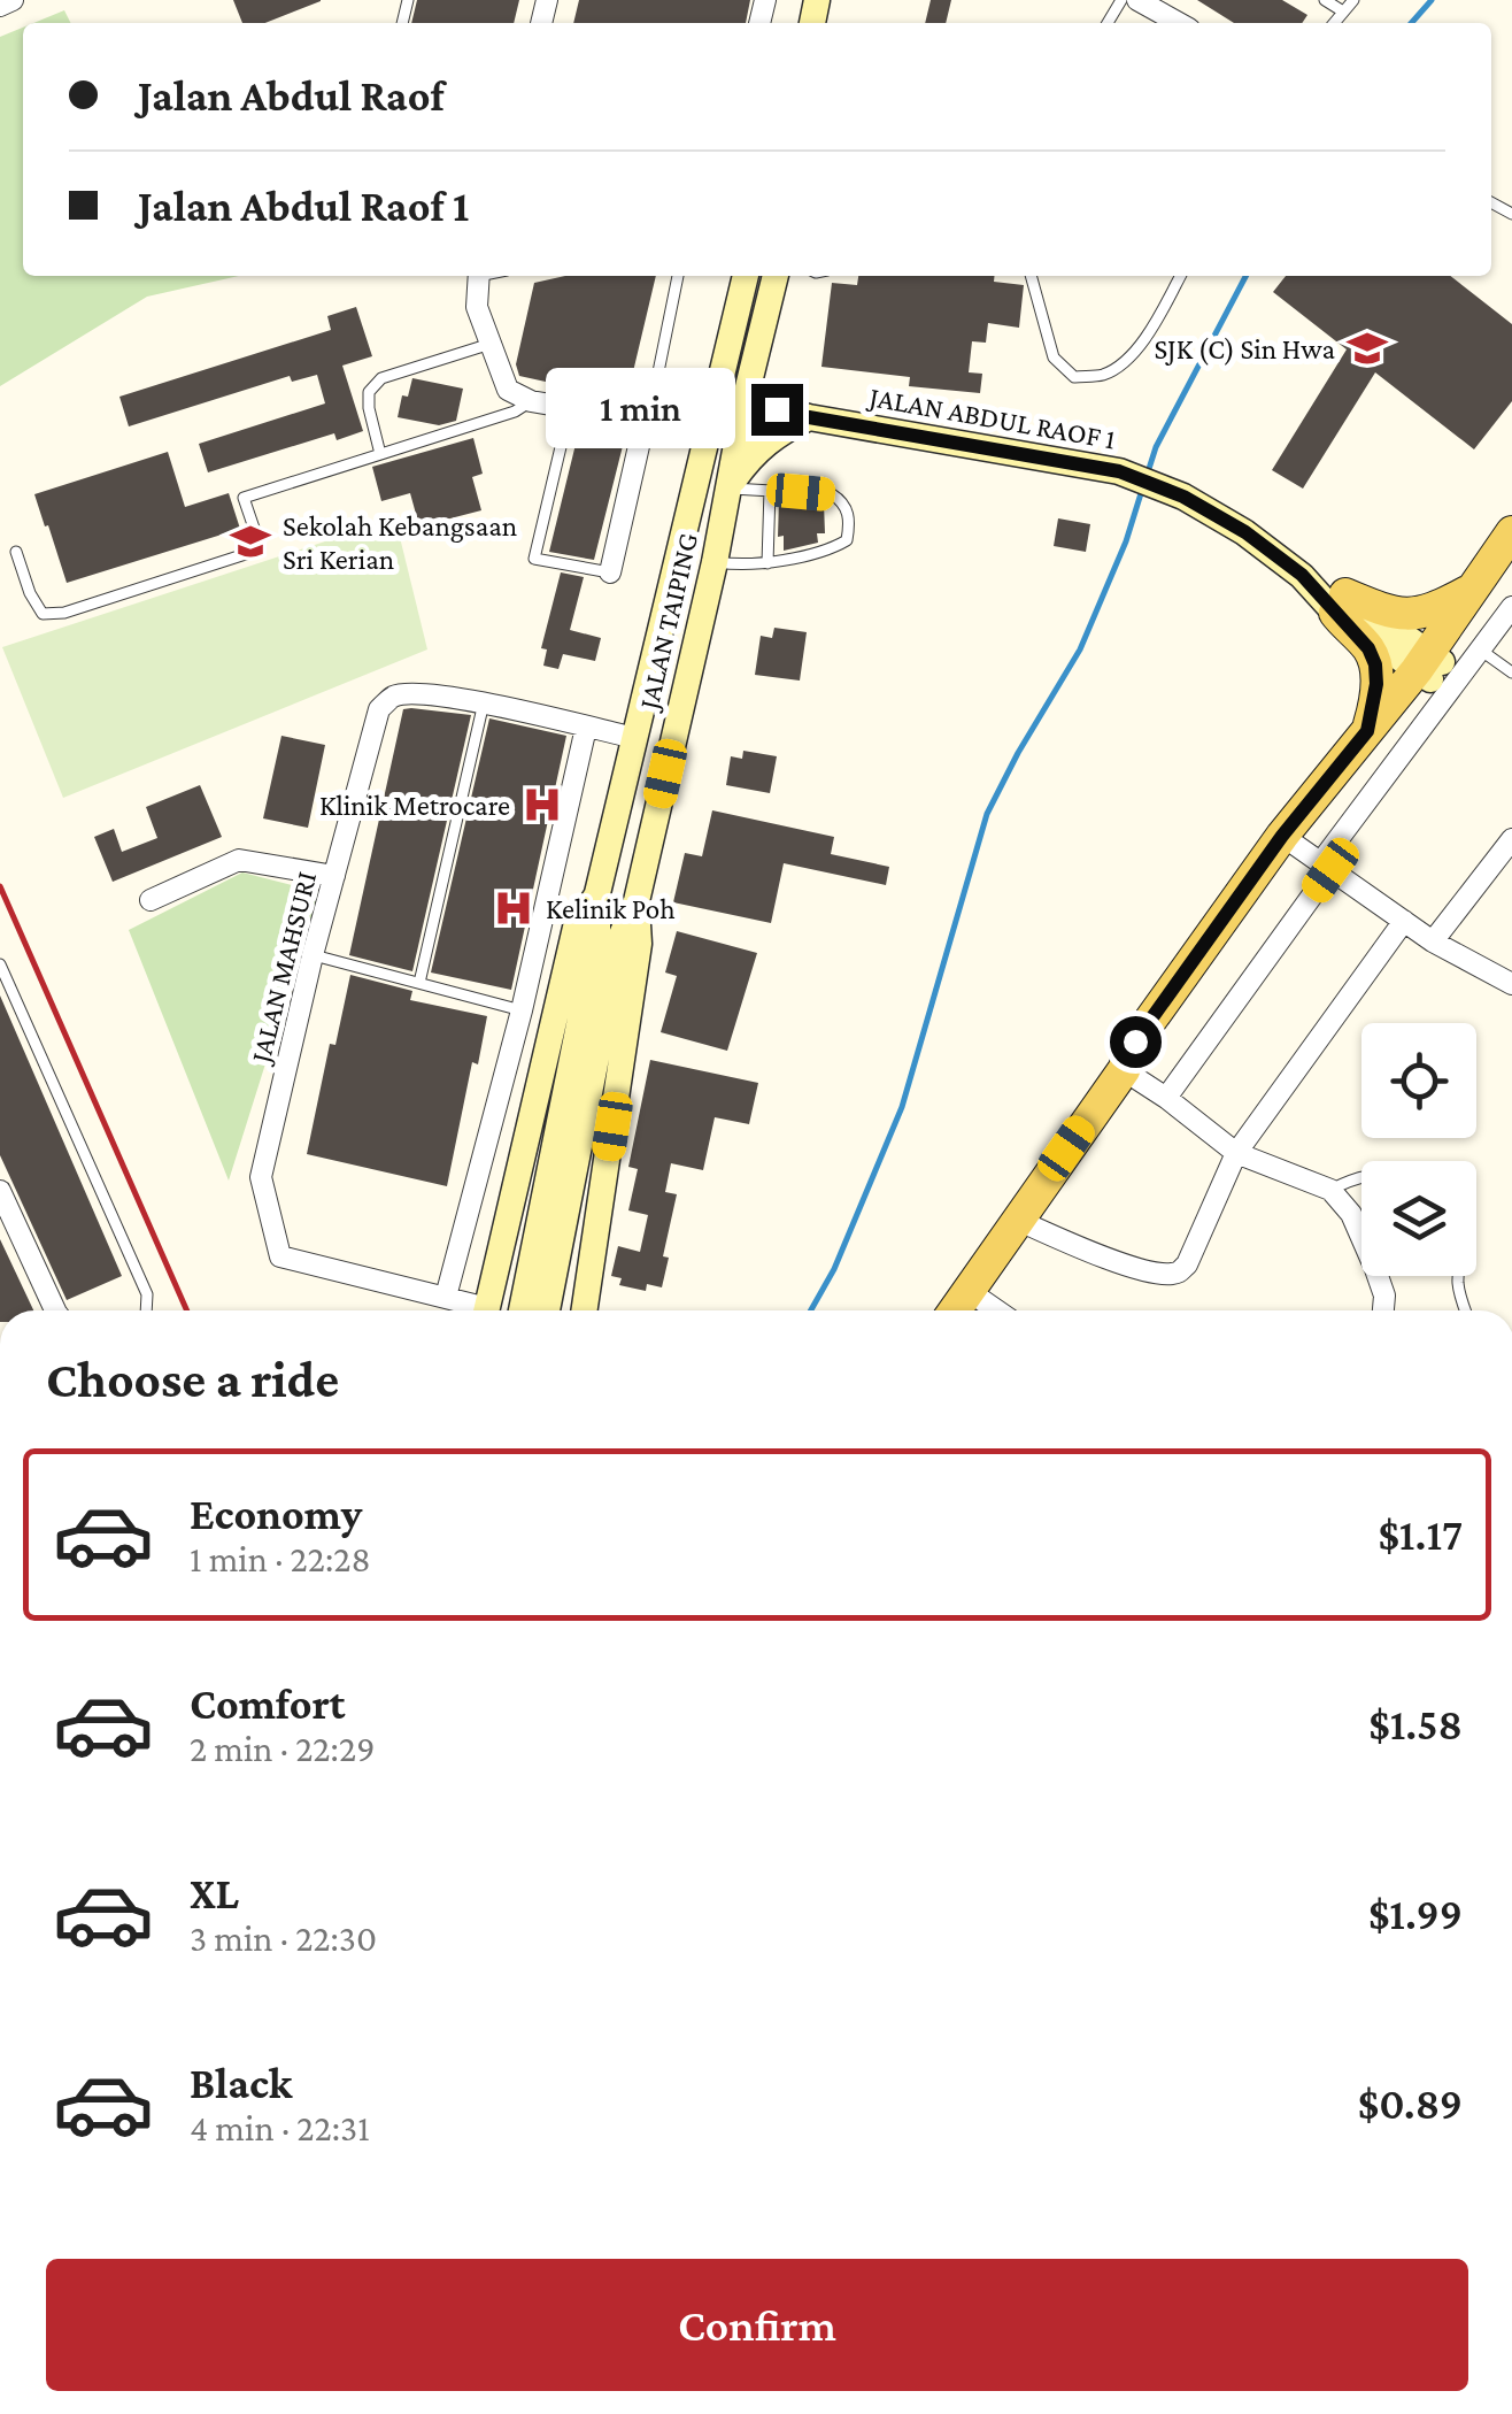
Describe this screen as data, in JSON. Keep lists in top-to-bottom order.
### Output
{
  "streets": {
    "main road": ["JALAN ABDUL RAOF 1", "JALAN TAIPING"],
    "street": ["JALAN MAHSURI"]
  },
  "crossings": [
    ["JALAN ABDUL RAOF 1", "JALAN TAIPING"]
  ],
  "places": {
    "school or university": ["SJK (C) Sin Hwa", "Sekolah Kebangsaan Sri Kerian"],
    "hospital": ["Klinik Metrocare", "Kelinik Poh"]
  },
  "page": {
    "banner": ["Jalan Abdul Raof", "Jalan Abdul Raof 1"],
    "bubble": "1 min",
    "heading": "Choose a ride",
    "list": [
      {
        "name": "Economy",
        "note": "1 min · 22:28",
        "value": "$1.17"
      },
      {
        "name": "Comfort",
        "note": "2 min · 22:29",
        "value": "$1.58"
      },
      {
        "name": "XL",
        "note": "3 min · 22:30",
        "value": "$1.99"
      },
      {
        "name": "Black",
        "note": "4 min · 22:31",
        "value": "$0.89"
      }
    ],
    "buttons": "Confirm"
  }
}
